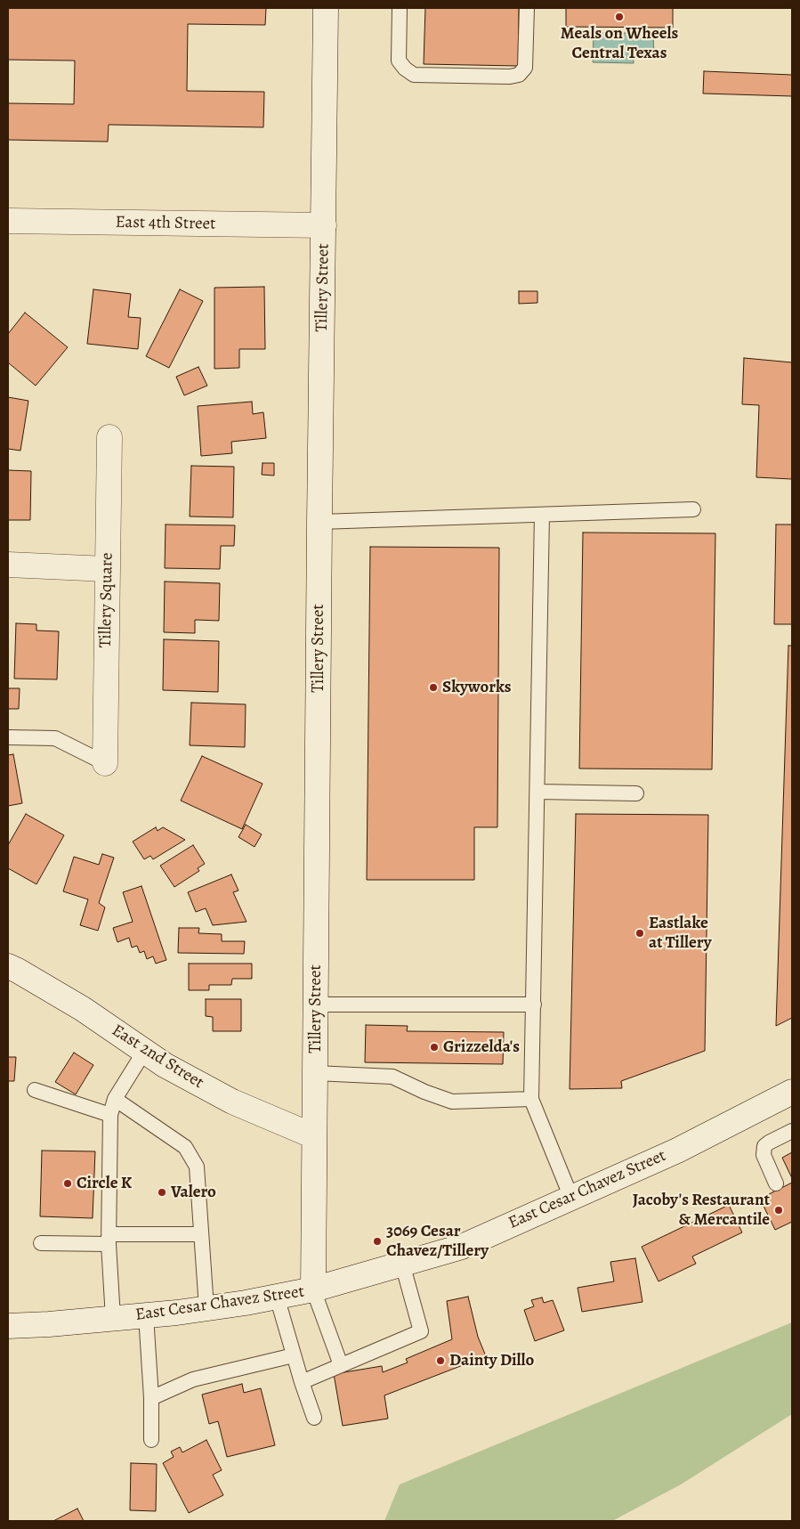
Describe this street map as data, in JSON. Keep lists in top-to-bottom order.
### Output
{
  "streets": {
    "street": [
      "East 4th Street",
      "Tillery Street",
      "Tillery Square",
      "East 2nd Street",
      "East Cesar Chavez Street"
    ]
  },
  "crossings": [
    ["East 4th Street", "Tillery Street"],
    ["Tillery Street", "East 2nd Street"],
    ["Tillery Street", "East Cesar Chavez Street"]
  ],
  "places": [
    "Meals on Wheels Central Texas",
    "Skyworks",
    "Eastlake at Tillery",
    "Grizzelda's",
    "Circle K",
    "Valero",
    "Jacoby's Restaurant & Mercantile",
    "3069 Cesar Chavez/Tillery",
    "Dainty Dillo"
  ]
}
